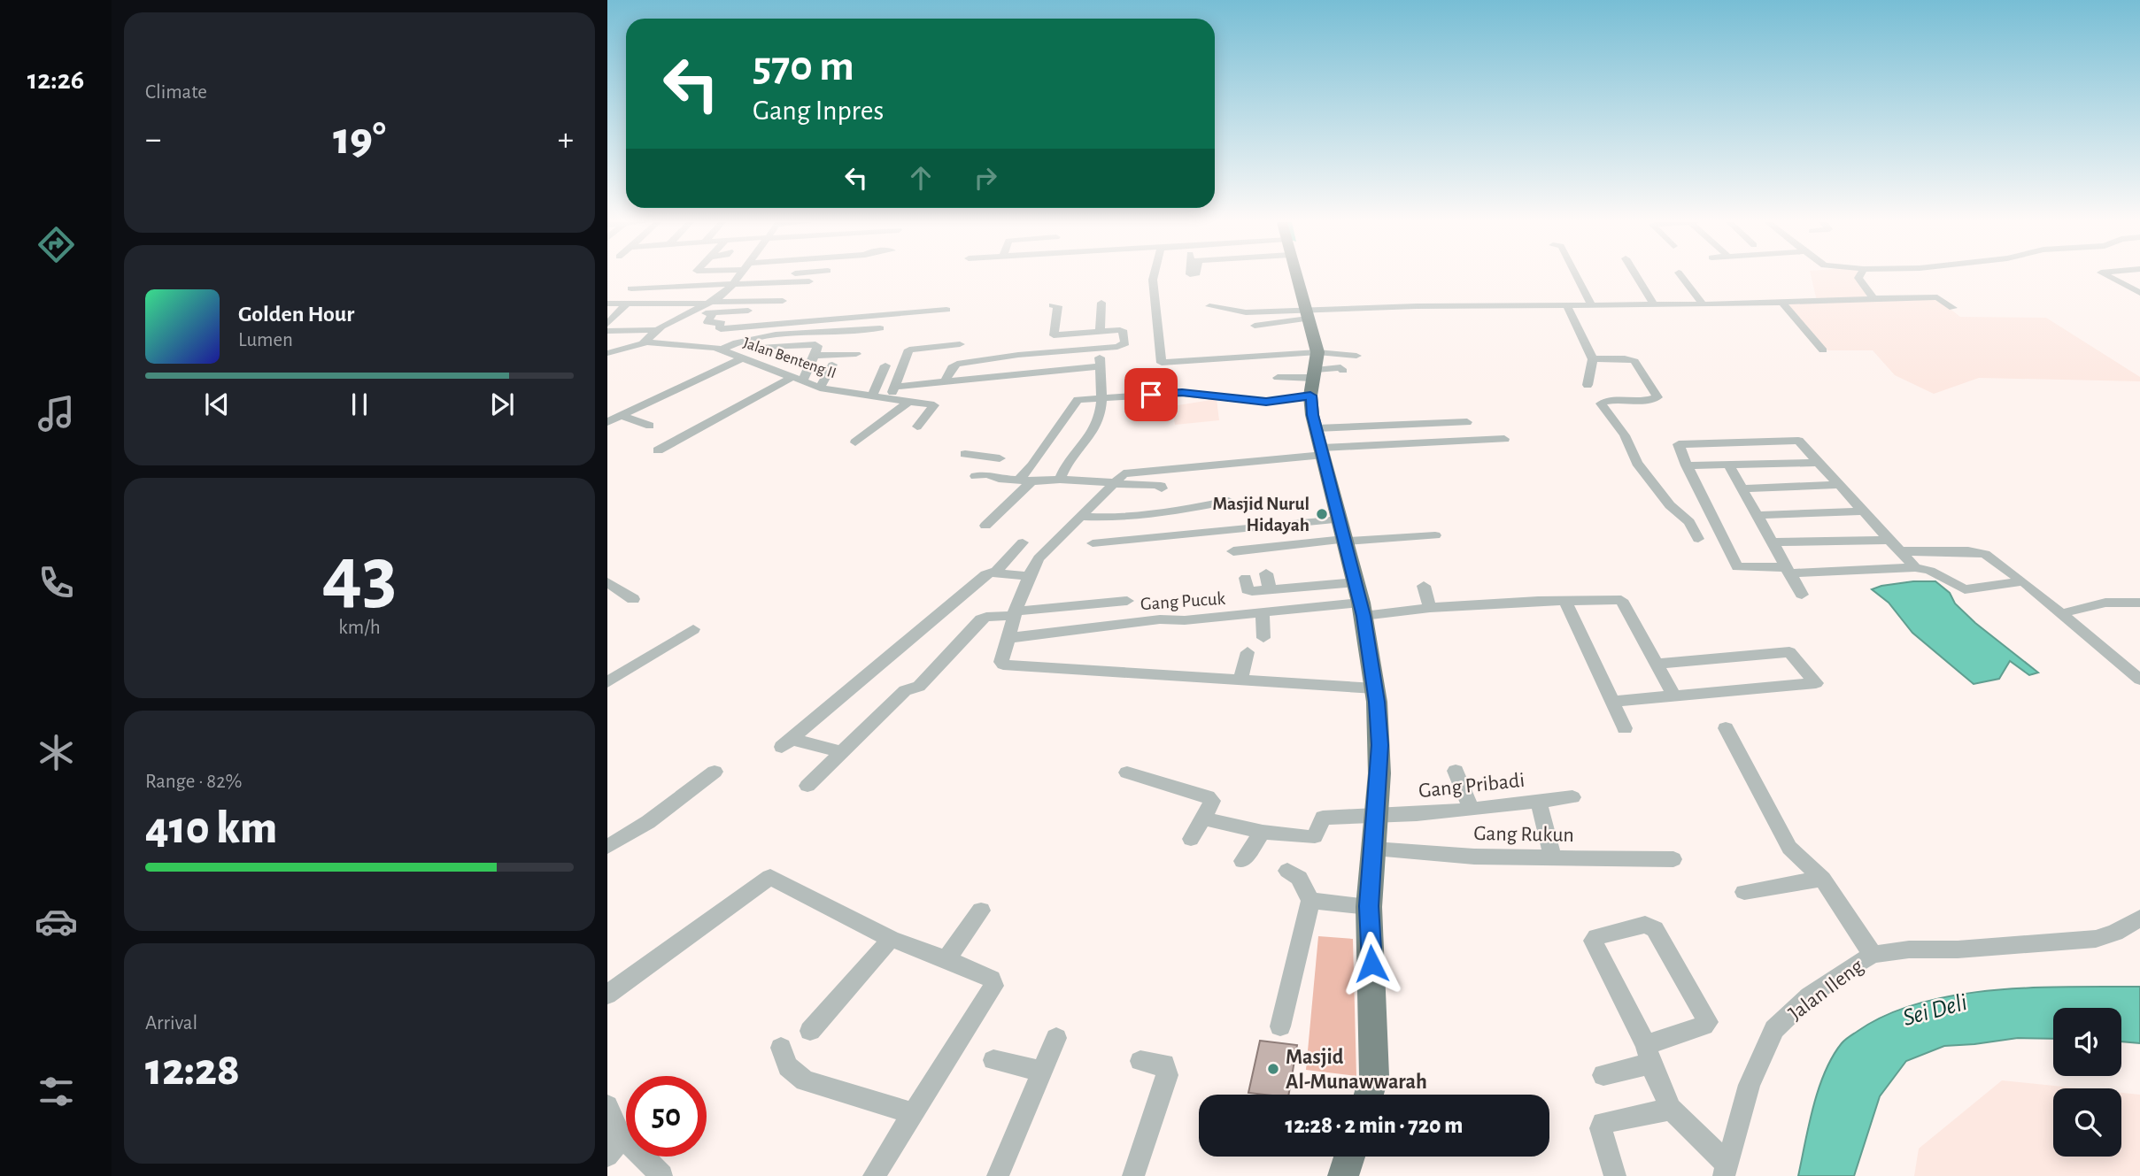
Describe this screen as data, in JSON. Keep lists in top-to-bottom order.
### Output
{
  "streets": {
    "street": [
      "Jalan Benteng II",
      "Gang Pucuk",
      "Gang Pribadi",
      "Gang Rukun",
      "Jalan Ileng"
    ]
  },
  "water": ["Sei Deli"],
  "places": ["Masjid Nurul Hidayah", "Masjid Al-Munawwarah"],
  "page": {
    "tabs": "12:26",
    "tile": [
      "Climate",
      ["43", "km/h"],
      ["Range · 82%", "410 km"],
      ["Arrival", "12:28"]
    ],
    "turn": ["570 m", "Gang Inpres"],
    "heat": ["−", "19°", "+"],
    "song": ["Golden Hour", "Lumen"],
    "limit": "50",
    "trip": "12:28 · 2 min · 720 m"
  }
}
